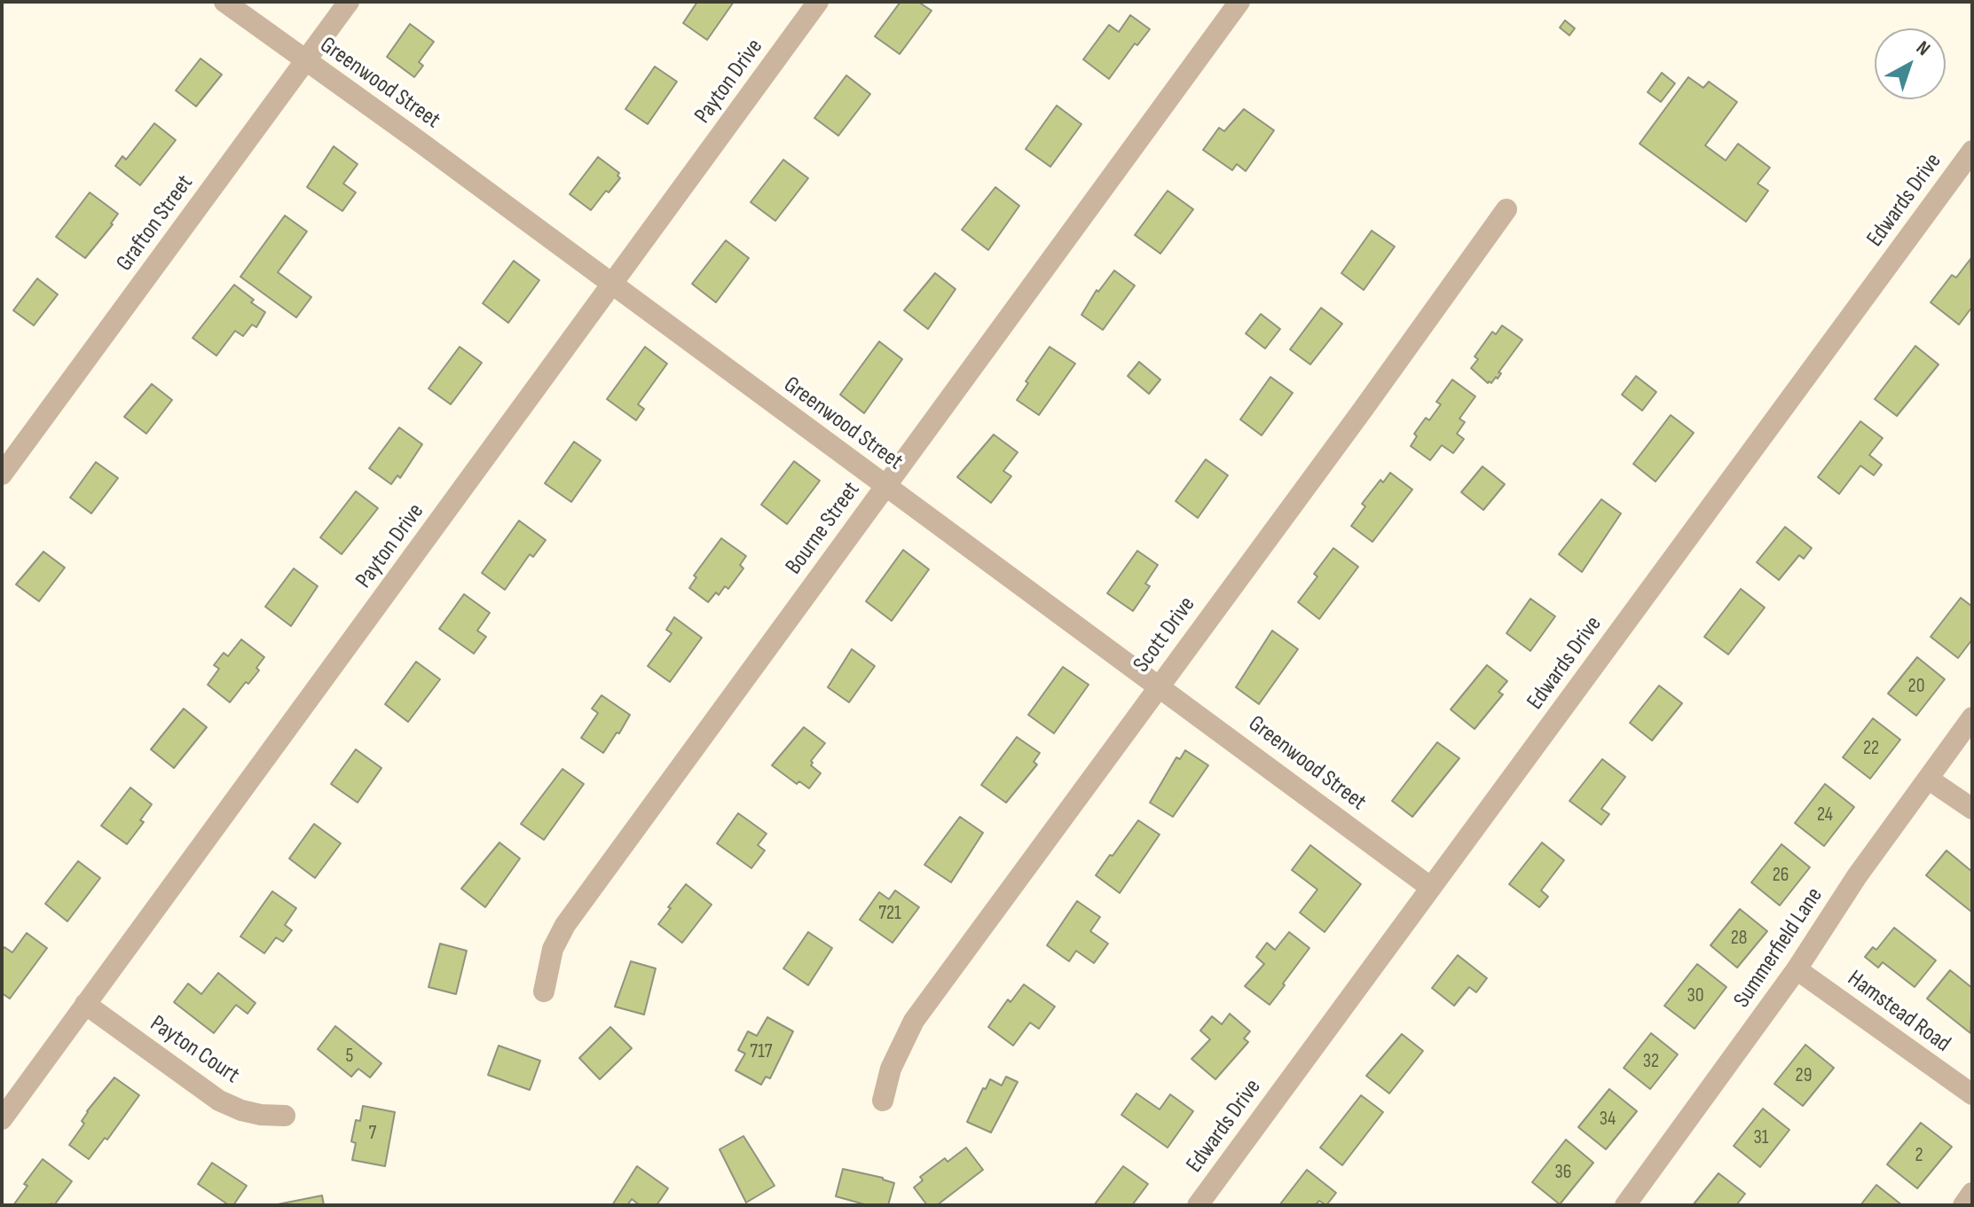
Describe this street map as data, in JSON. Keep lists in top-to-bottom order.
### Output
{
  "streets": {
    "street": [
      "Payton Drive",
      "Greenwood Street",
      "Edwards Drive",
      "Grafton Street",
      "Bourne Street",
      "Scott Drive",
      "Summerfield Lane",
      "Hamstead Road",
      "Payton Court"
    ]
  },
  "crossings": [
    ["Payton Drive", "Greenwood Street"],
    ["Payton Drive", "Payton Court"],
    ["Greenwood Street", "Edwards Drive"],
    ["Greenwood Street", "Grafton Street"],
    ["Greenwood Street", "Bourne Street"],
    ["Greenwood Street", "Scott Drive"],
    ["Summerfield Lane", "Hamstead Road"]
  ],
  "house_numbers": [
    "20",
    "22",
    "24",
    "26",
    "721",
    "28",
    "30",
    "717",
    "5",
    "32",
    "29",
    "34",
    "7",
    "31",
    "2",
    "36"
  ],
  "north": "top right"
}
